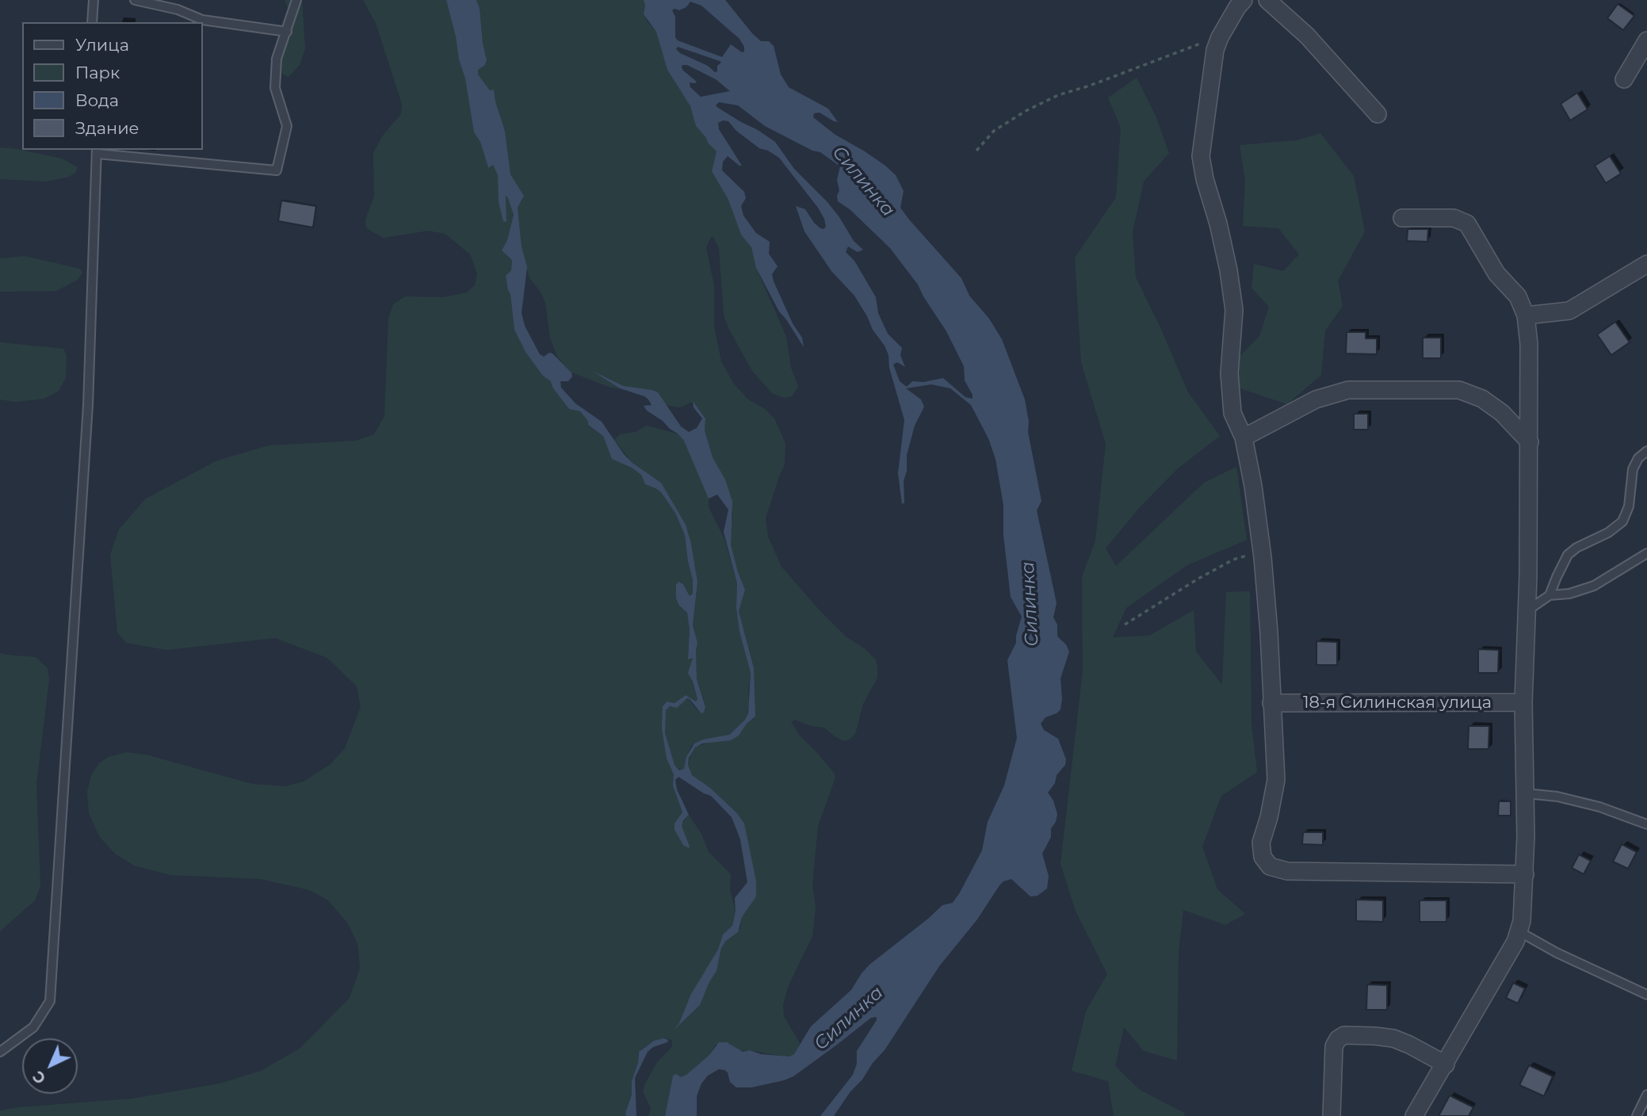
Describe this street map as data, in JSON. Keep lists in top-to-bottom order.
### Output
{
  "streets": {
    "street": ["18-я Силинская улица"]
  },
  "water": ["Силинка"],
  "legend": [
    "Улица",
    "Парк",
    "Вода",
    "Здание"
  ],
  "north": "bottom left"
}
